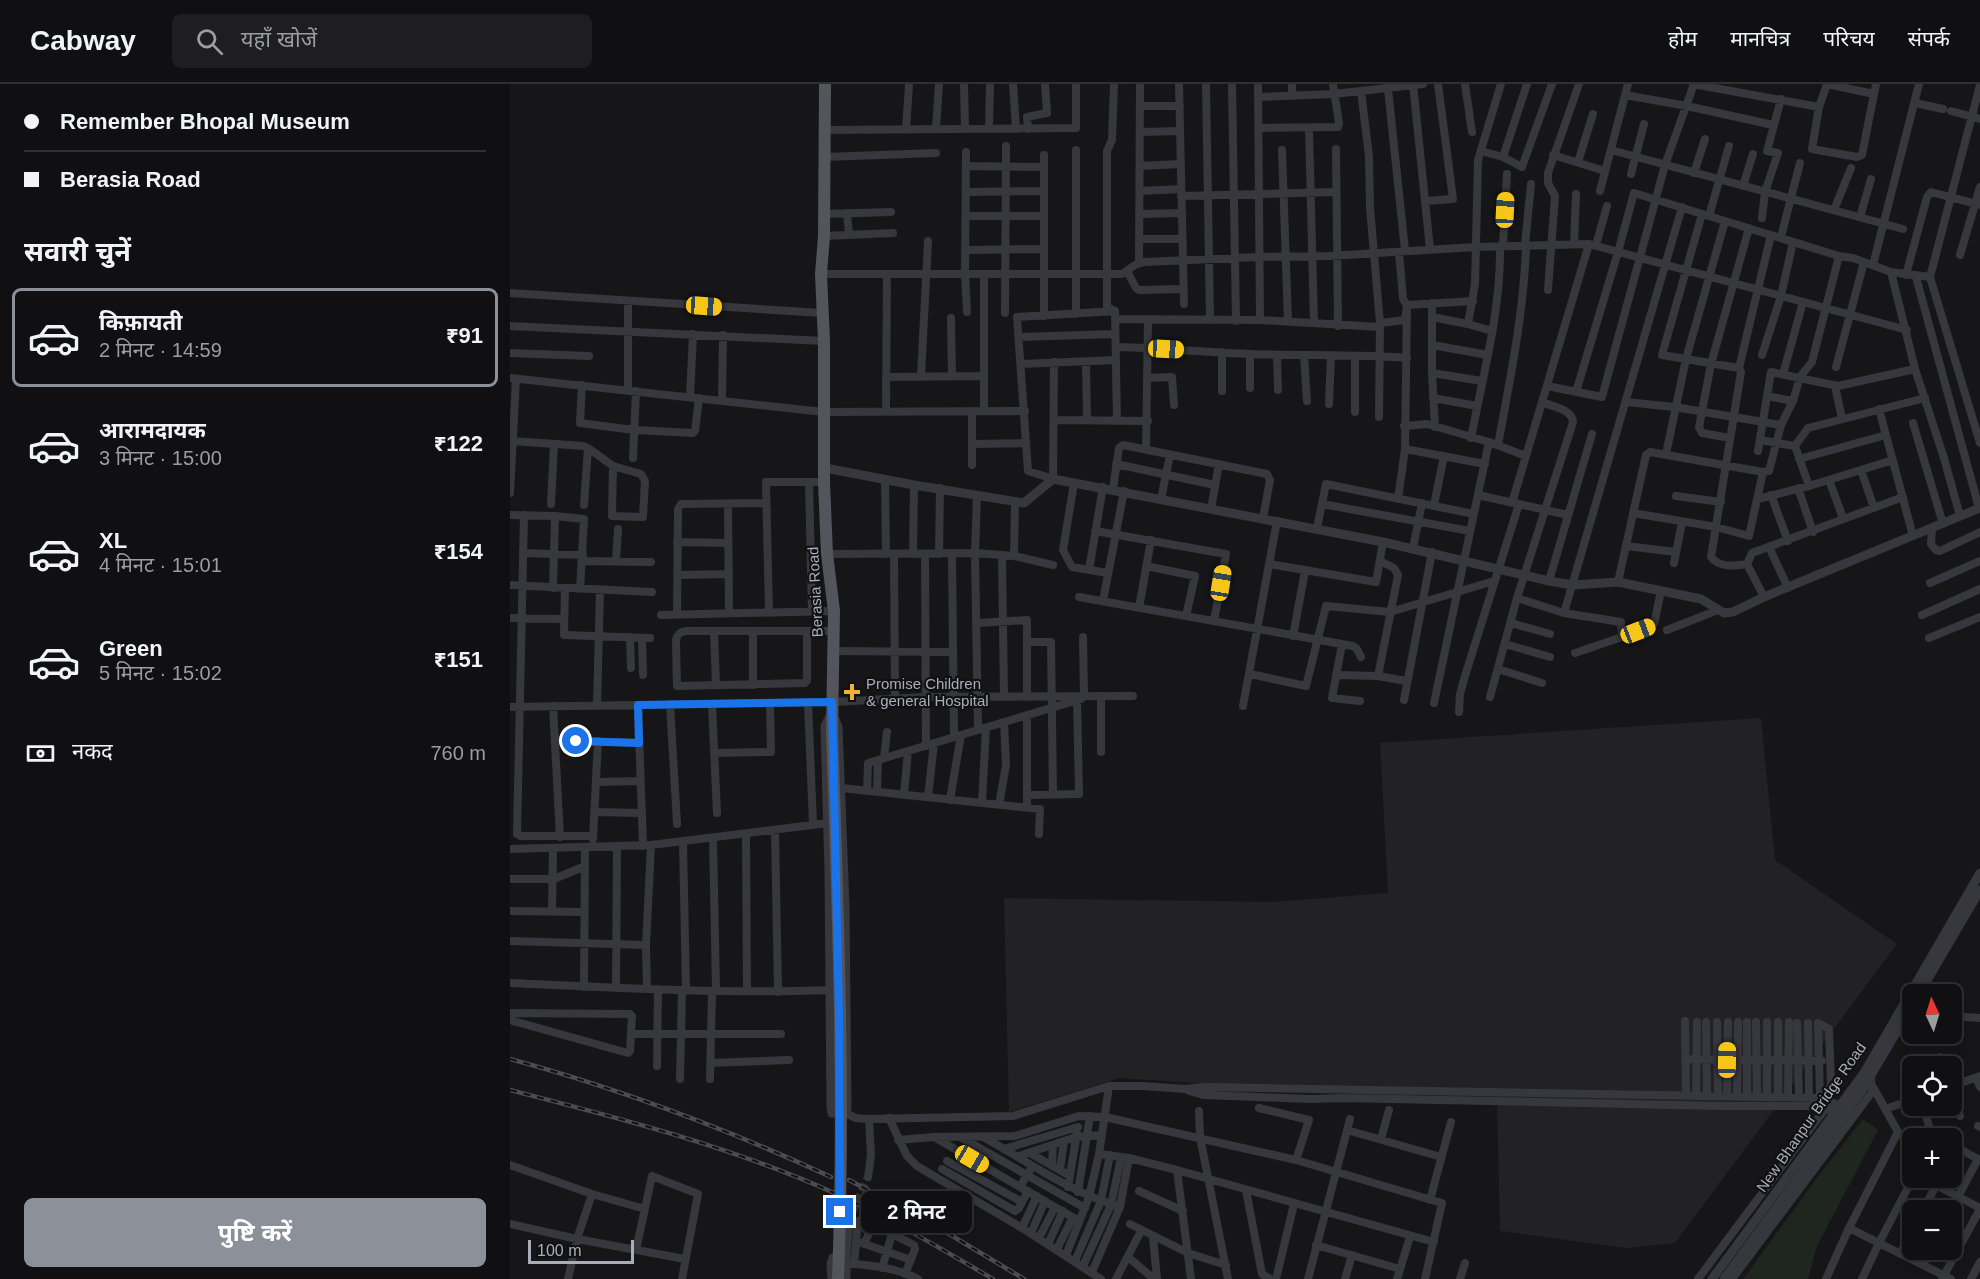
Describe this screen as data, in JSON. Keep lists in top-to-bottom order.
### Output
{
  "streets": {
    "main road": ["Berasia Road"],
    "street": ["New Bhanpur Bridge Road"]
  },
  "places": {
    "health": ["Promise Children & general Hospital"]
  },
  "scale_bar": "100 m",
  "north": "top",
  "page": {
    "header": "Cabway",
    "search": "यहाँ खोजें",
    "nav": [
      "होम",
      "मानचित्र",
      "परिचय",
      "संपर्क"
    ],
    "banner": ["Remember Bhopal Museum", "Berasia Road"],
    "heading": "सवारी चुनें",
    "list": [
      {
        "name": "किफ़ायती",
        "note": "2 मिनट · 14:59",
        "value": "₹91"
      },
      {
        "name": "आरामदायक",
        "note": "3 मिनट · 15:00",
        "value": "₹122"
      },
      {
        "name": "XL",
        "note": "4 मिनट · 15:01",
        "value": "₹154"
      },
      {
        "name": "Green",
        "note": "5 मिनट · 15:02",
        "value": "₹151"
      }
    ],
    "pay": ["नकद", "760 m"],
    "map_buttons": ["+", "−"],
    "buttons": "पुष्टि करें",
    "bubble": "2 मिनट",
    "scale": "100 m"
  }
}
